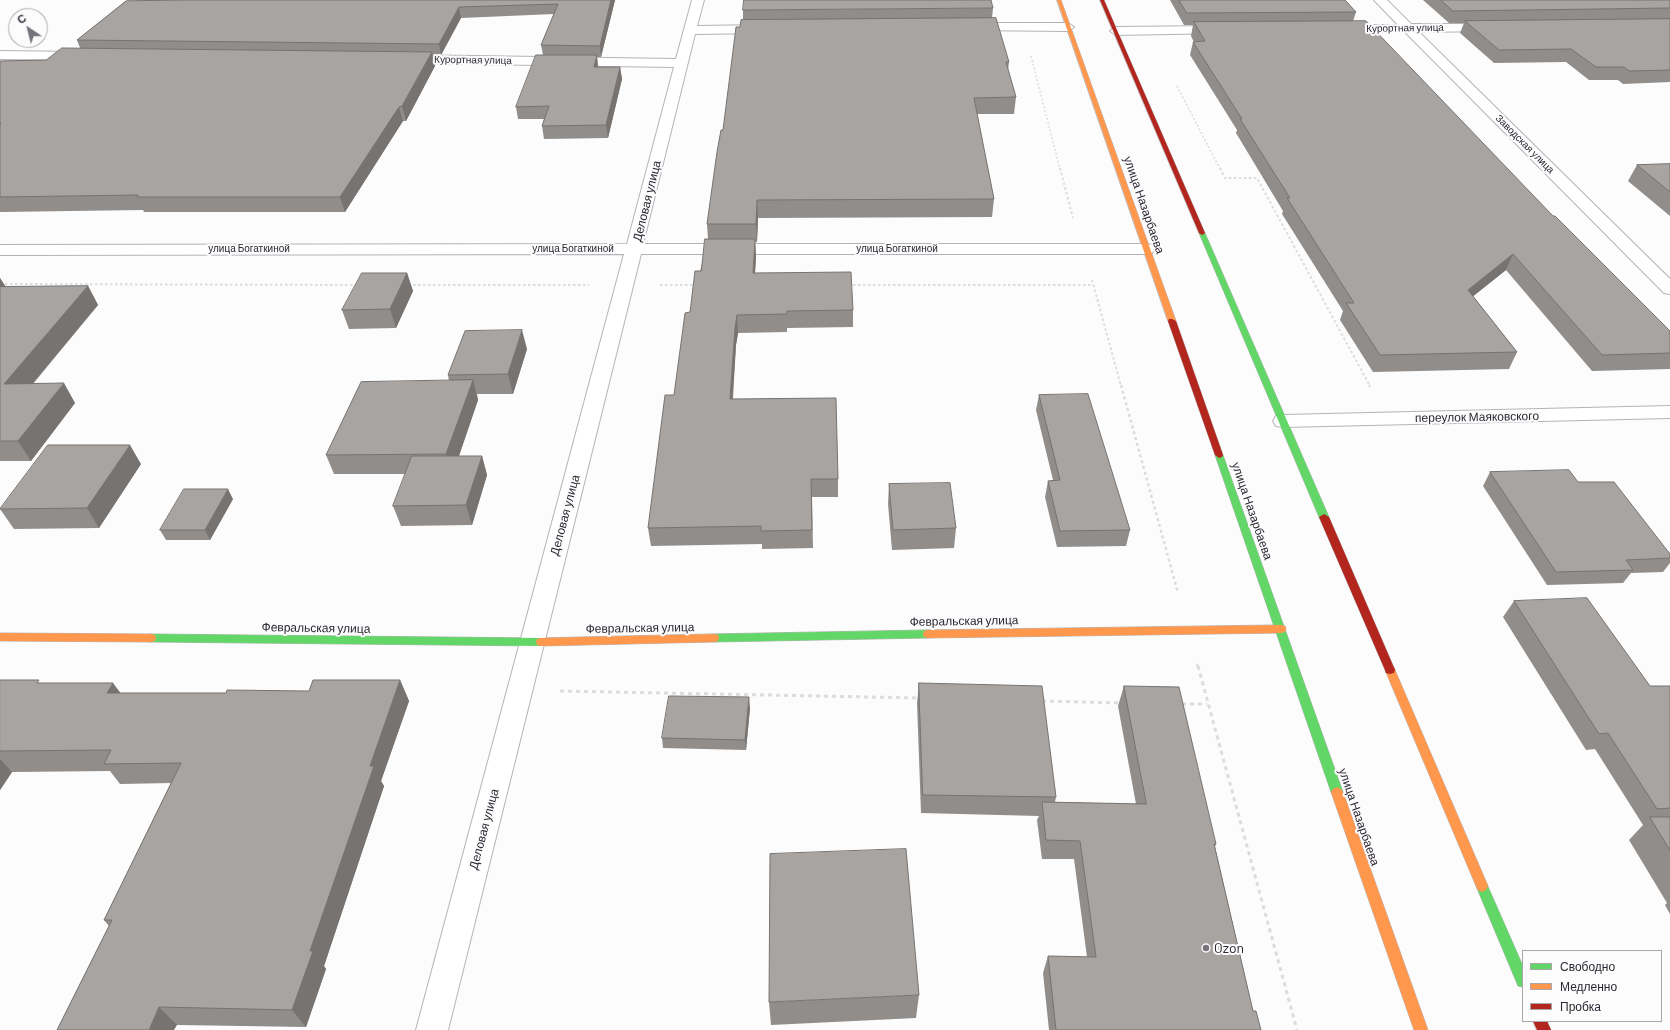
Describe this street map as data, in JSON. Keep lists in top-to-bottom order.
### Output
{
  "streets": {
    "main road": ["улица Назарбаева", "Февральская улица"],
    "street": [
      "Курортная улица",
      "Заводская улица",
      "Деловая улица",
      "улица Богаткиной",
      "переулок Маяковского"
    ]
  },
  "crossings": [
    ["Курортная улица", "Заводская улица"],
    ["Курортная улица", "Деловая улица"],
    ["Деловая улица", "улица Богаткиной"],
    ["Деловая улица", "Февральская улица"],
    ["улица Назарбаева", "улица Богаткиной"],
    ["улица Назарбаева", "Февральская улица"]
  ],
  "places": ["Ozon"],
  "legend": ["Свободно", "Медленно", "Пробка"],
  "north": "top left"
}
